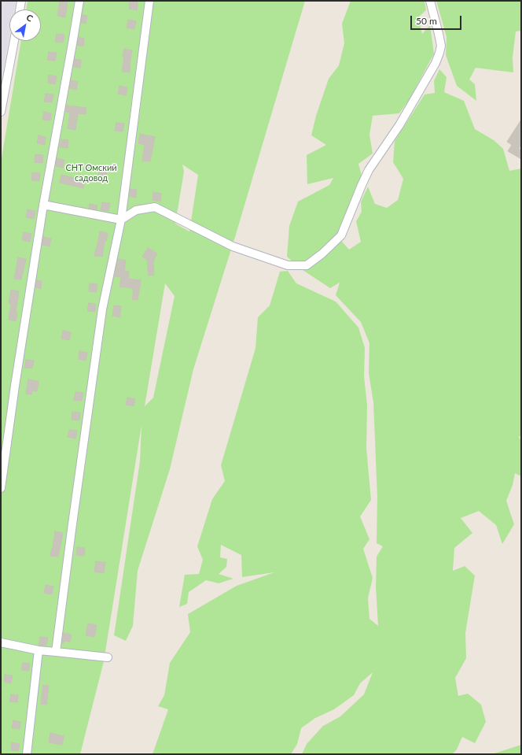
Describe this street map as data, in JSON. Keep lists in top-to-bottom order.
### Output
{
  "parks": ["СНТ Омский садовод"],
  "scale_bar": "50 m",
  "north": "top right"
}
